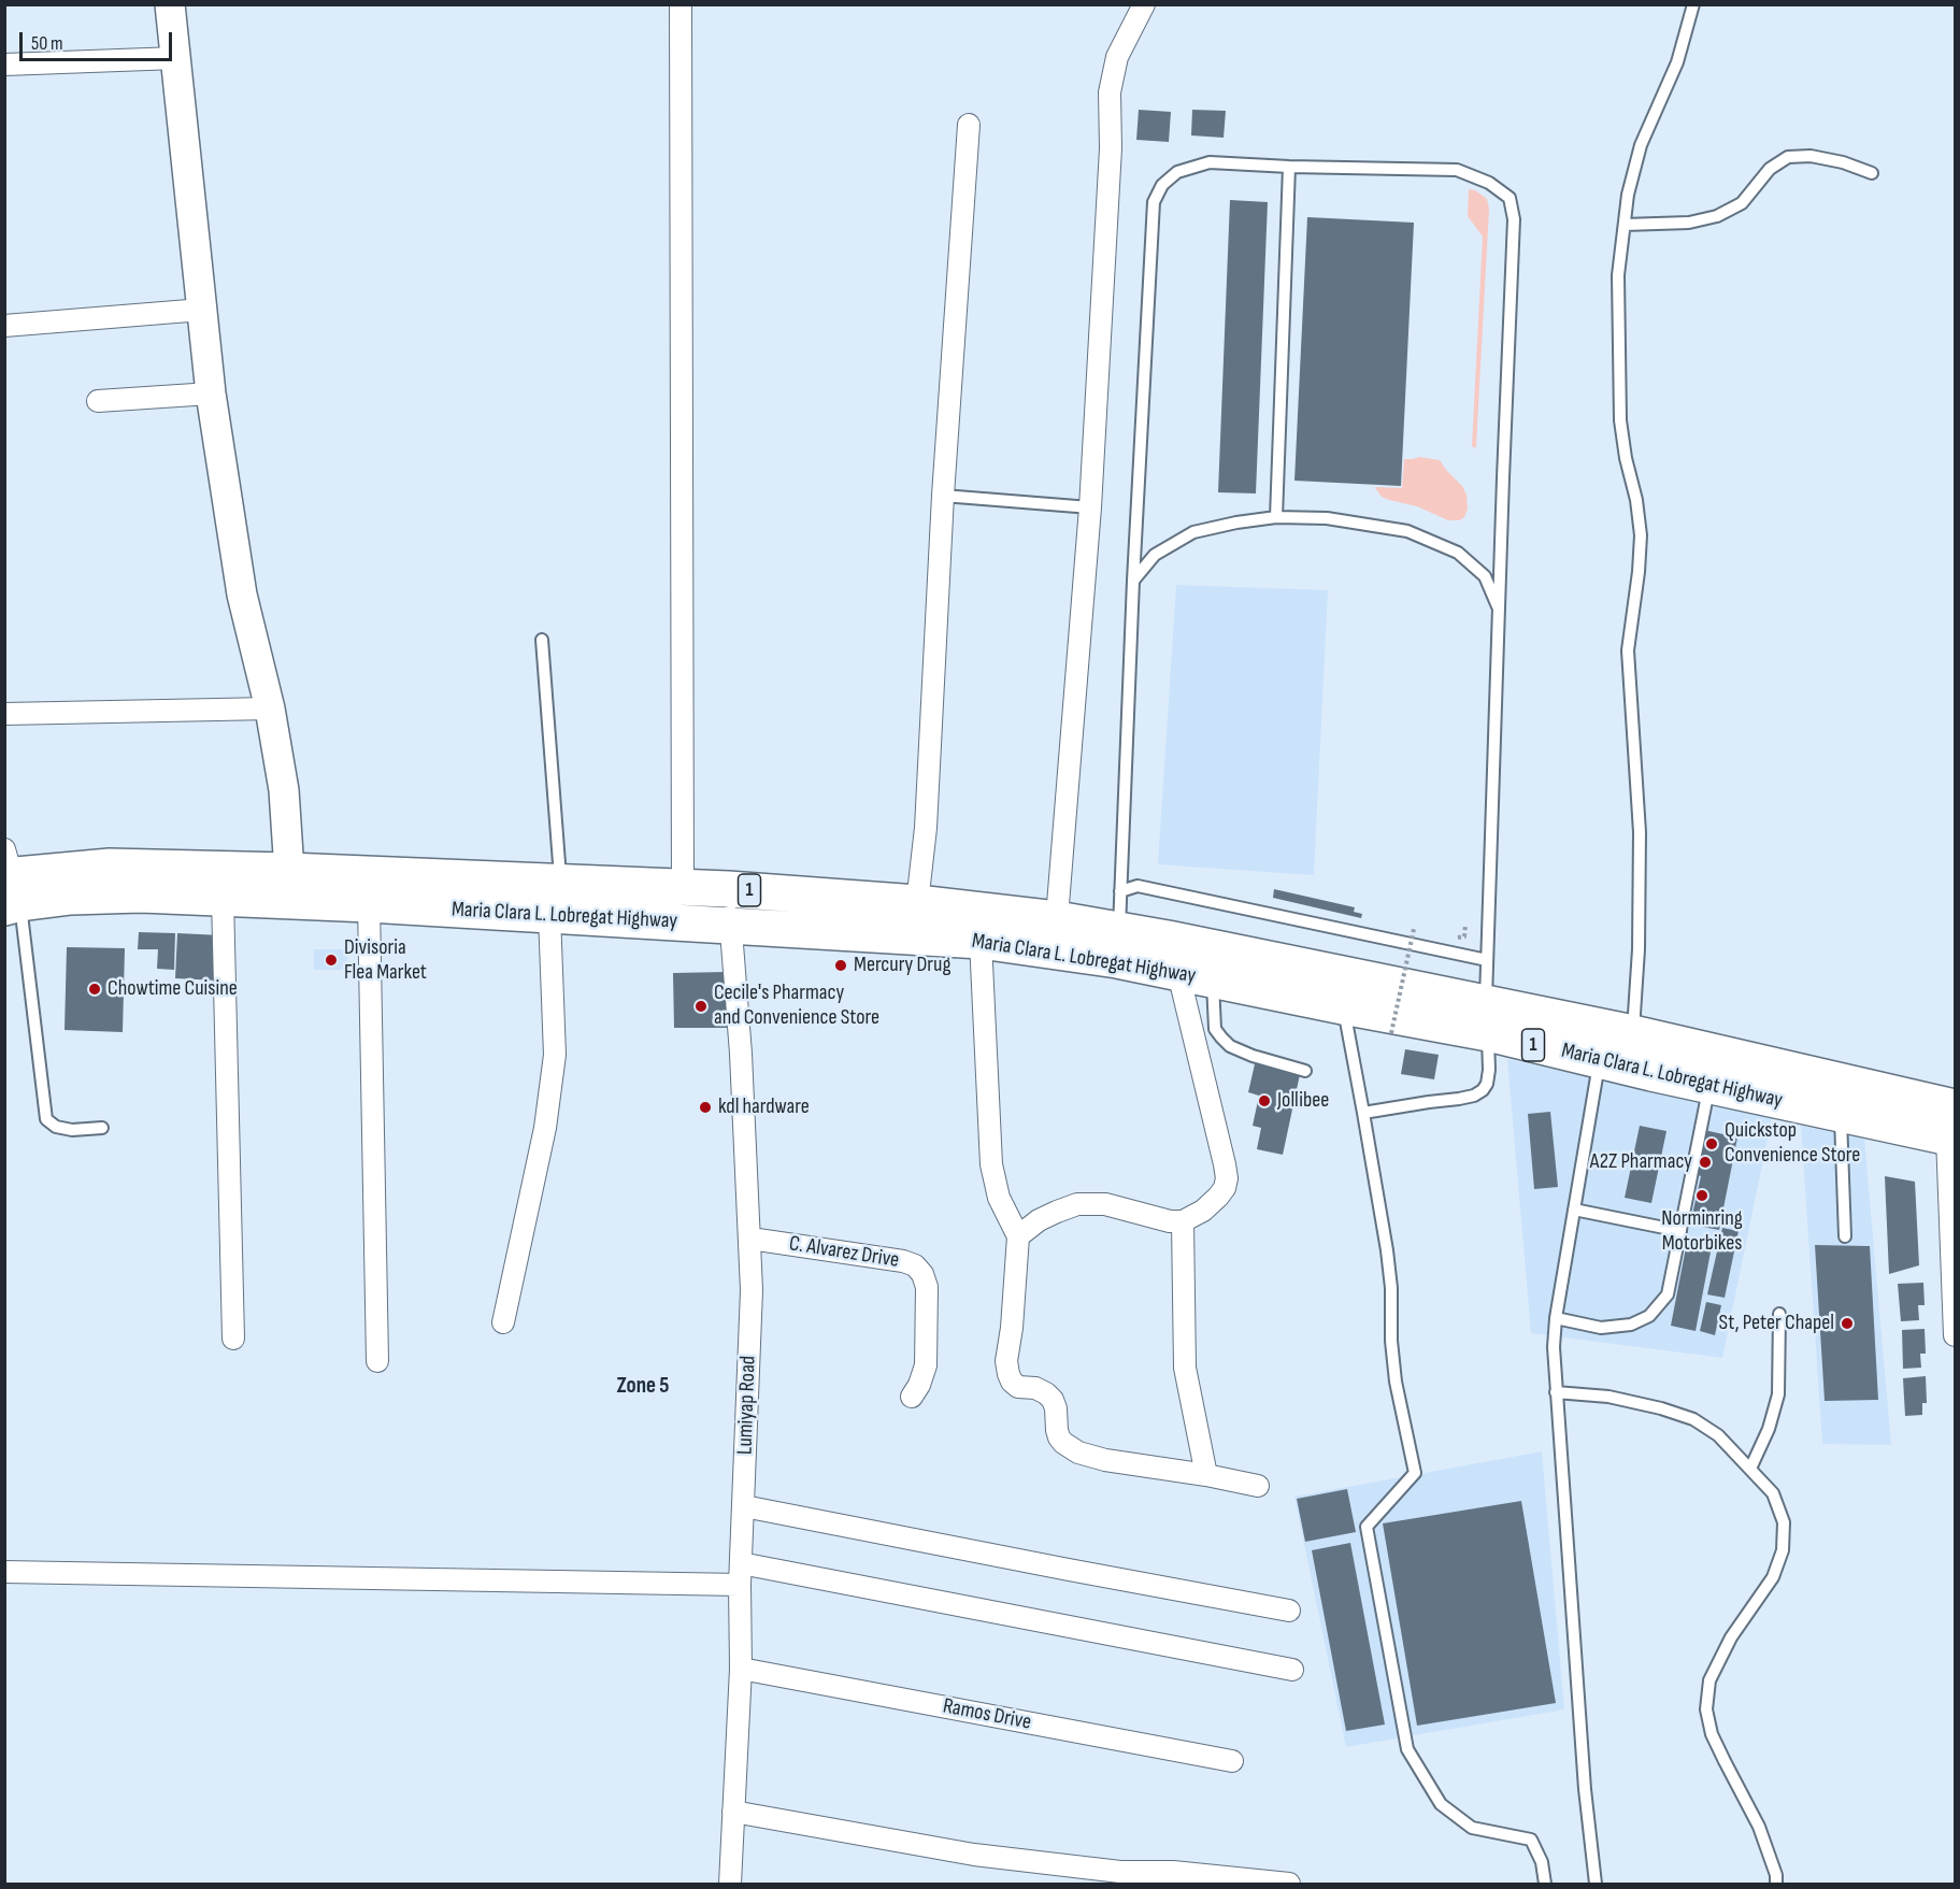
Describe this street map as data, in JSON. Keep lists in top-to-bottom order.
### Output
{
  "streets": {
    "highway": ["1", "Maria Clara L. Lobregat Highway"],
    "street": ["C. Alvarez Drive", "Lumiyap Road", "Ramos Drive"]
  },
  "crossings": [
    ["Maria Clara L. Lobregat Highway", "Lumiyap Road"],
    ["C. Alvarez Drive", "Lumiyap Road"],
    ["Lumiyap Road", "Ramos Drive"]
  ],
  "districts": ["Zone 5"],
  "places": [
    "Divisoria Flea Market",
    "Mercury Drug",
    "Chowtime Cuisine",
    "Cecile's Pharmacy and Convenience Store",
    "Jollibee",
    "kdl hardware",
    "Quickstop Convenience Store",
    "A2Z Pharmacy",
    "Norminring Motorbikes",
    "St, Peter Chapel"
  ],
  "scale_bar": "50 m"
}
